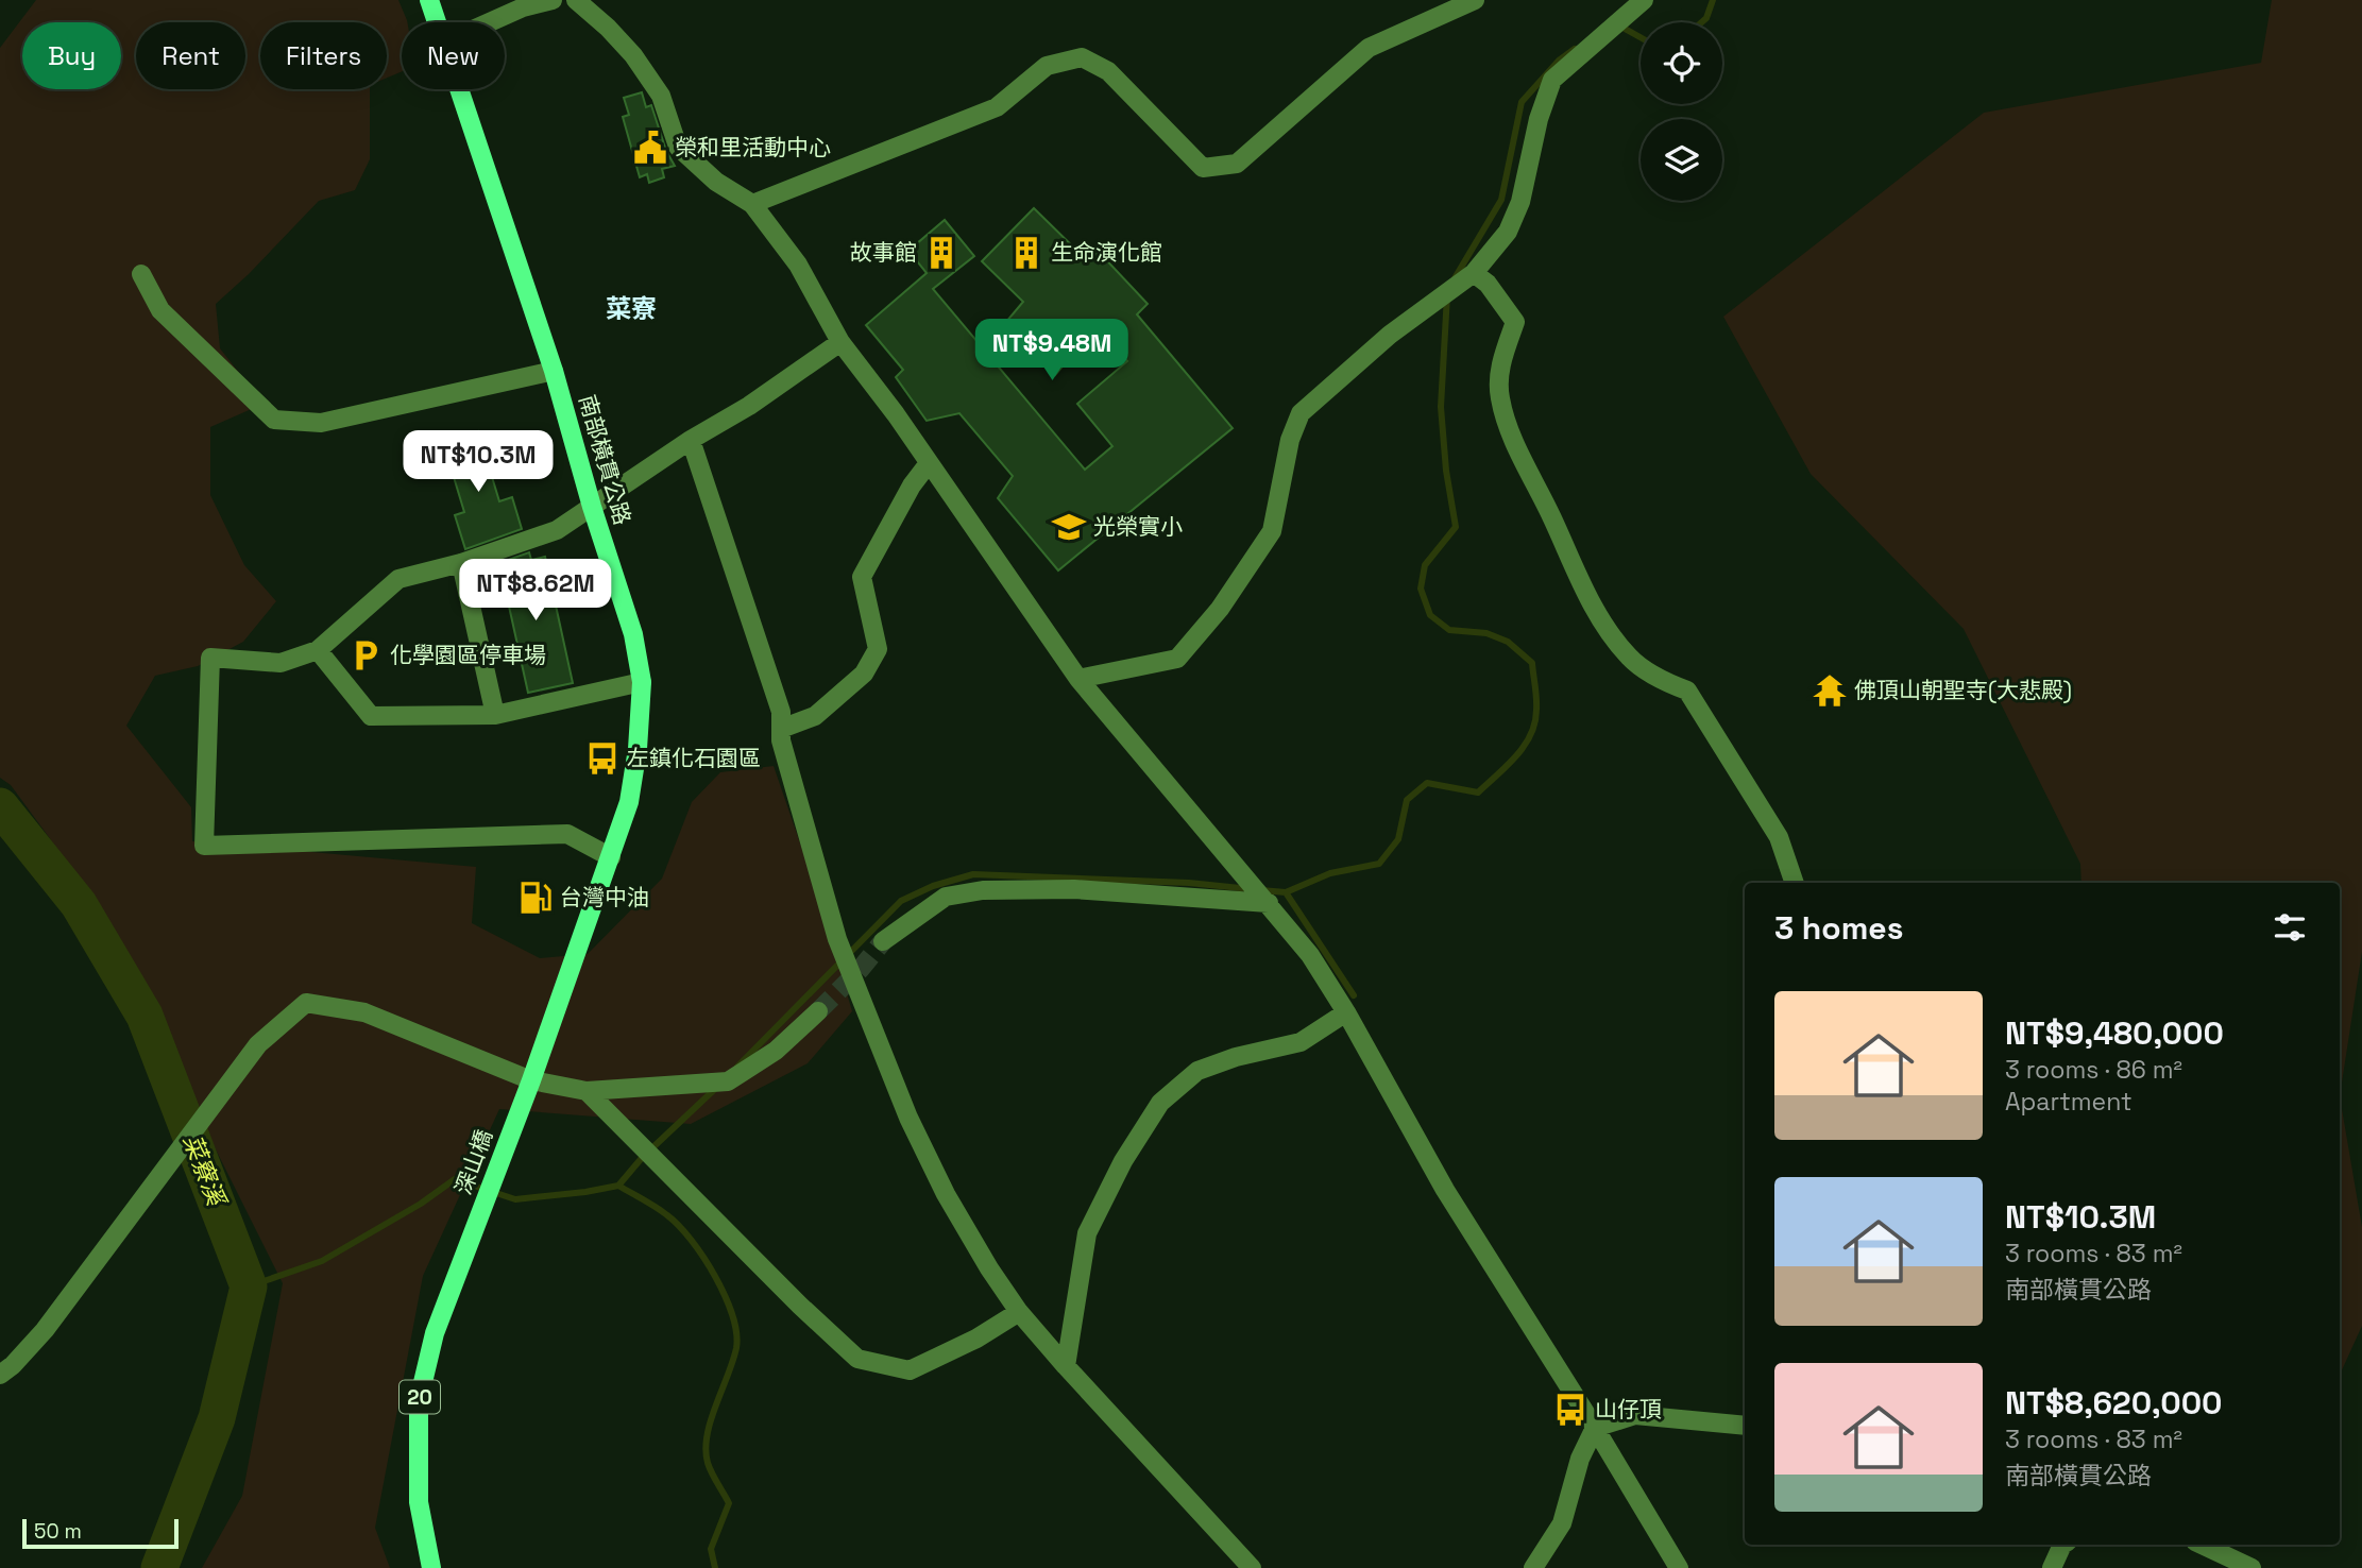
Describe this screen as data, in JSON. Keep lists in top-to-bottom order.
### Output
{
  "streets": {
    "main road": ["南部橫貫公路", "深山橋", "20"]
  },
  "crossings": [
    ["南部橫貫公路", "深山橋"]
  ],
  "districts": ["菜寮"],
  "water": ["菜竂溪"],
  "places": {
    "public building": ["榮和里活動中心"],
    "building": ["故事館", "生命演化館"],
    "school or university": ["光榮實小"],
    "parking": ["化學園區停車場"],
    "temple": ["佛頂山朝聖寺(大悲殿)"],
    "bus stop": ["左鎮化石園區", "山仔頂"],
    "fuel station": ["台灣中油"]
  },
  "scale_bar": "50 m",
  "page": {
    "chip": [
      "Buy",
      "Rent",
      "Filters",
      "New"
    ],
    "price": ["NT$9.48M", "NT$10.3M", "NT$8.62M"],
    "heading": "3 homes",
    "list": [
      {
        "name": "NT$9,480,000",
        "note": "3 rooms · 86 m² · Apartment"
      },
      {
        "name": "NT$10.3M",
        "note": "3 rooms · 83 m² · 南部橫貫公路"
      },
      {
        "name": "NT$8,620,000",
        "note": "3 rooms · 83 m² · 南部橫貫公路"
      }
    ],
    "scale": "50 m"
  }
}
